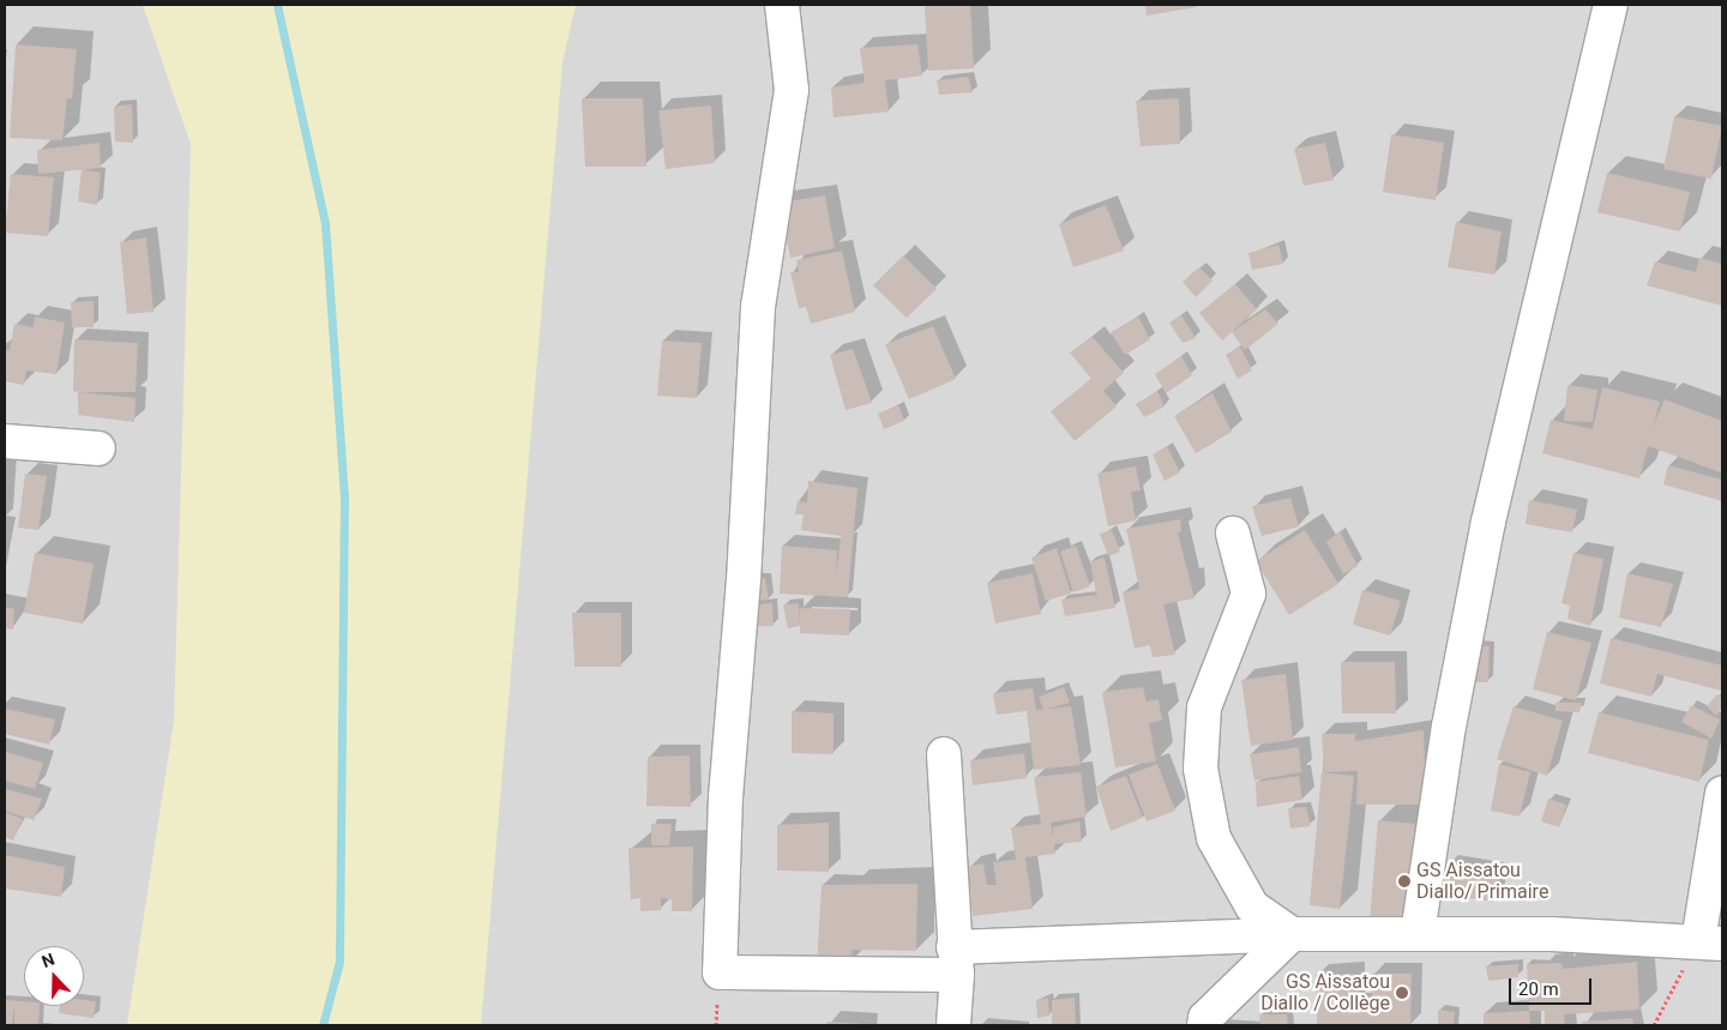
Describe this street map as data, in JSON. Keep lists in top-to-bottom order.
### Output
{
  "places": ["GS Aissatou Diallo/ Primaire", "GS Aissatou Diallo / Collège"],
  "scale_bar": "20 m",
  "north": "top"
}
